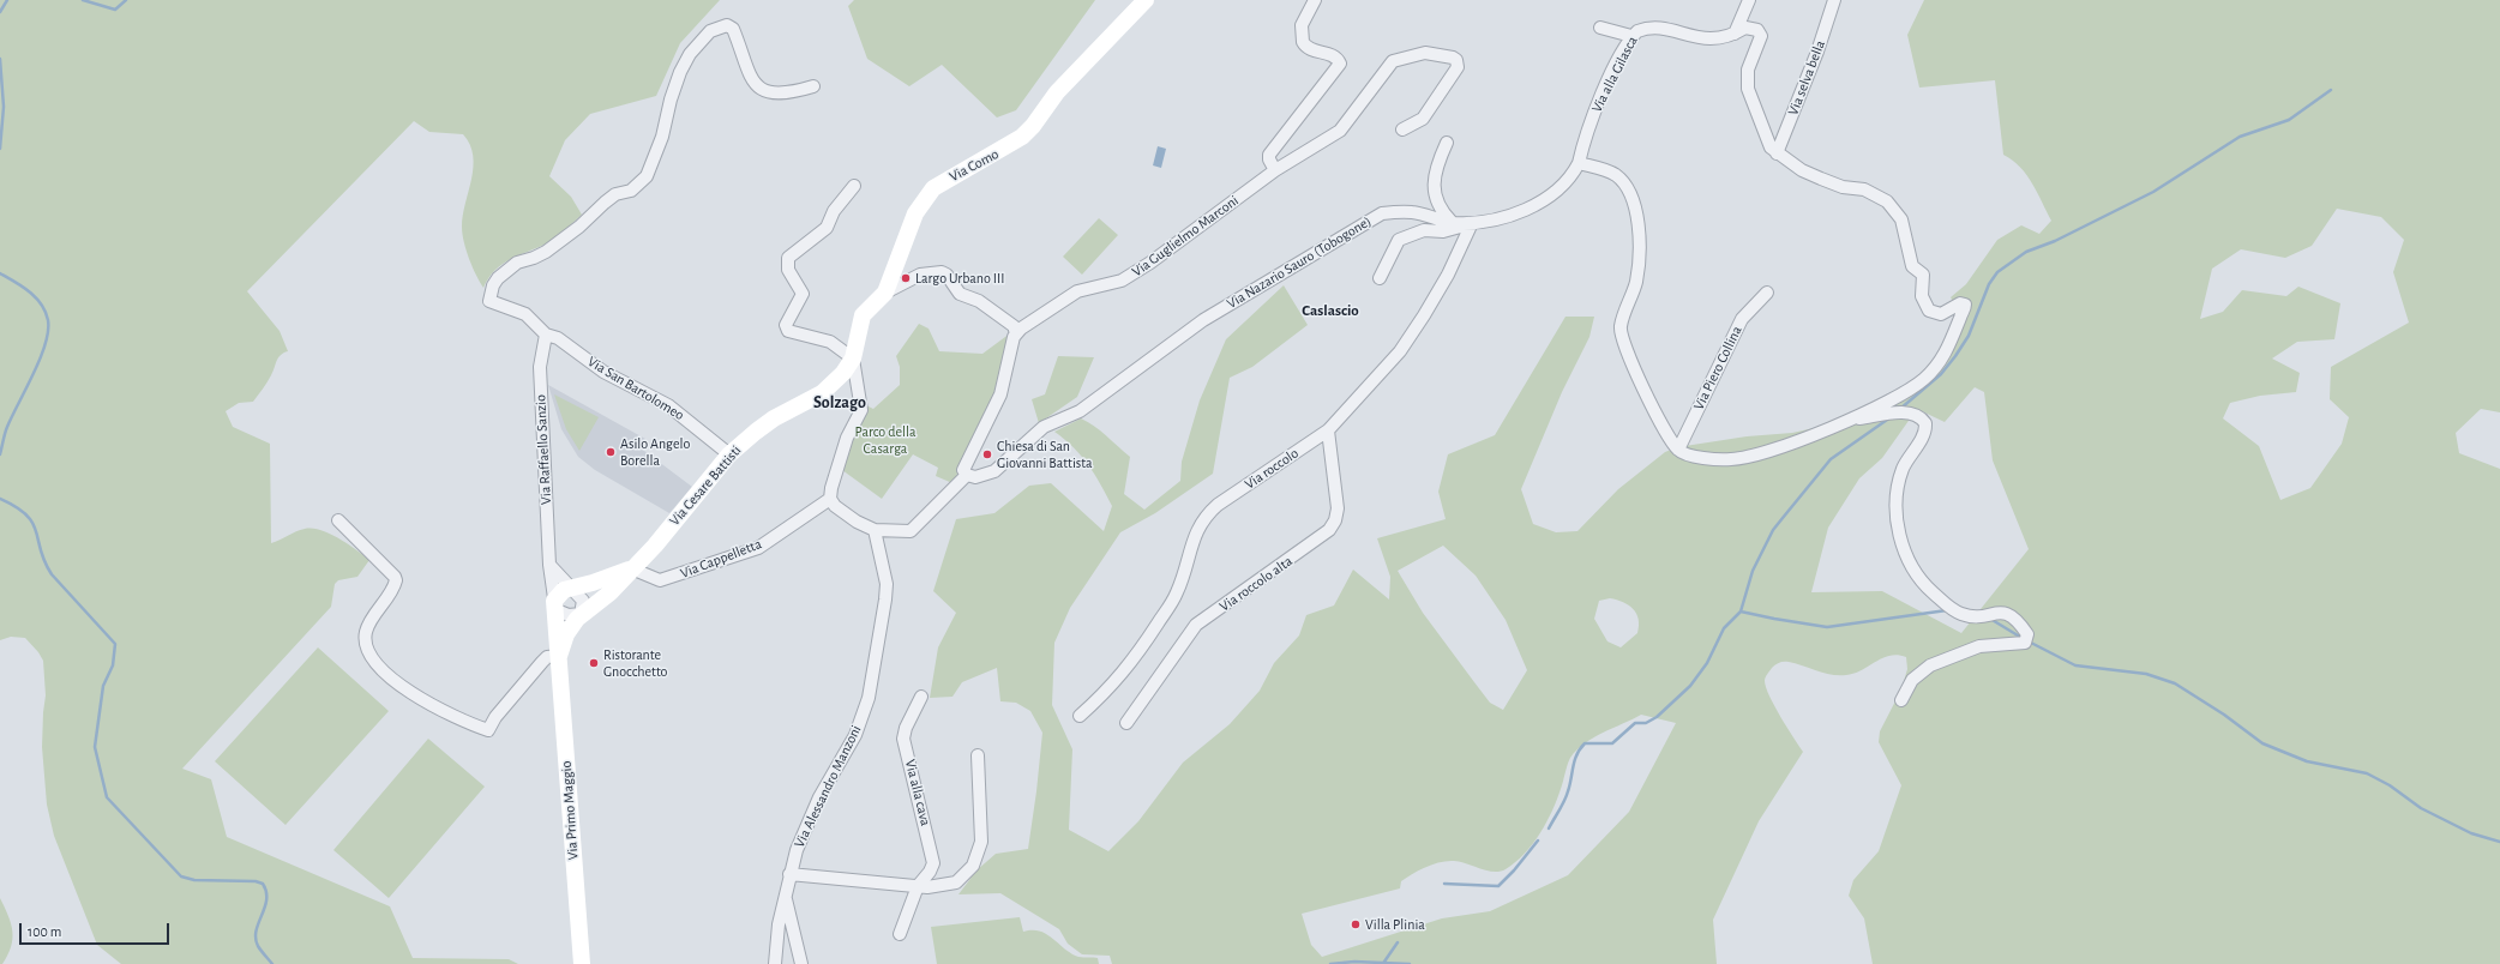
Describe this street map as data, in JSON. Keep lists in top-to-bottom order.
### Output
{
  "streets": {
    "street": [
      "Via alla Gilasca",
      "Via selva bella",
      "Via Como",
      "Via Guglielmo Marconi",
      "Via Nazario Sauro (Tobogone)",
      "Via Piero Collina",
      "Via San Bartolomeo",
      "Via Raffaello Sanzio",
      "Via roccolo",
      "Via Cesare Battisti",
      "Via Cappelletta",
      "Via roccolo alta",
      "Via Alessandro Manzoni",
      "Via alla cava",
      "Via Primo Maggio"
    ]
  },
  "crossings": [
    ["Via alla Gilasca", "Via selva bella"],
    ["Via alla Gilasca", "Via Nazario Sauro (Tobogone)"],
    ["Via Como", "Via Cesare Battisti"],
    ["Via Nazario Sauro (Tobogone)", "Via roccolo"],
    ["Via San Bartolomeo", "Via Raffaello Sanzio"],
    ["Via San Bartolomeo", "Via Cesare Battisti"],
    ["Via Raffaello Sanzio", "Via Cesare Battisti"],
    ["Via Raffaello Sanzio", "Via Primo Maggio"],
    ["Via roccolo", "Via roccolo alta"],
    ["Via Cesare Battisti", "Via Cappelletta"],
    ["Via Cesare Battisti", "Via Primo Maggio"]
  ],
  "districts": ["Caslascio", "Solzago"],
  "parks": ["Parco della Casarga"],
  "places": [
    "Largo Urbano III",
    "Asilo Angelo Borella",
    "Chiesa di San Giovanni Battista",
    "Ristorante Gnocchetto",
    "Villa Plinia"
  ],
  "scale_bar": "100 m"
}
